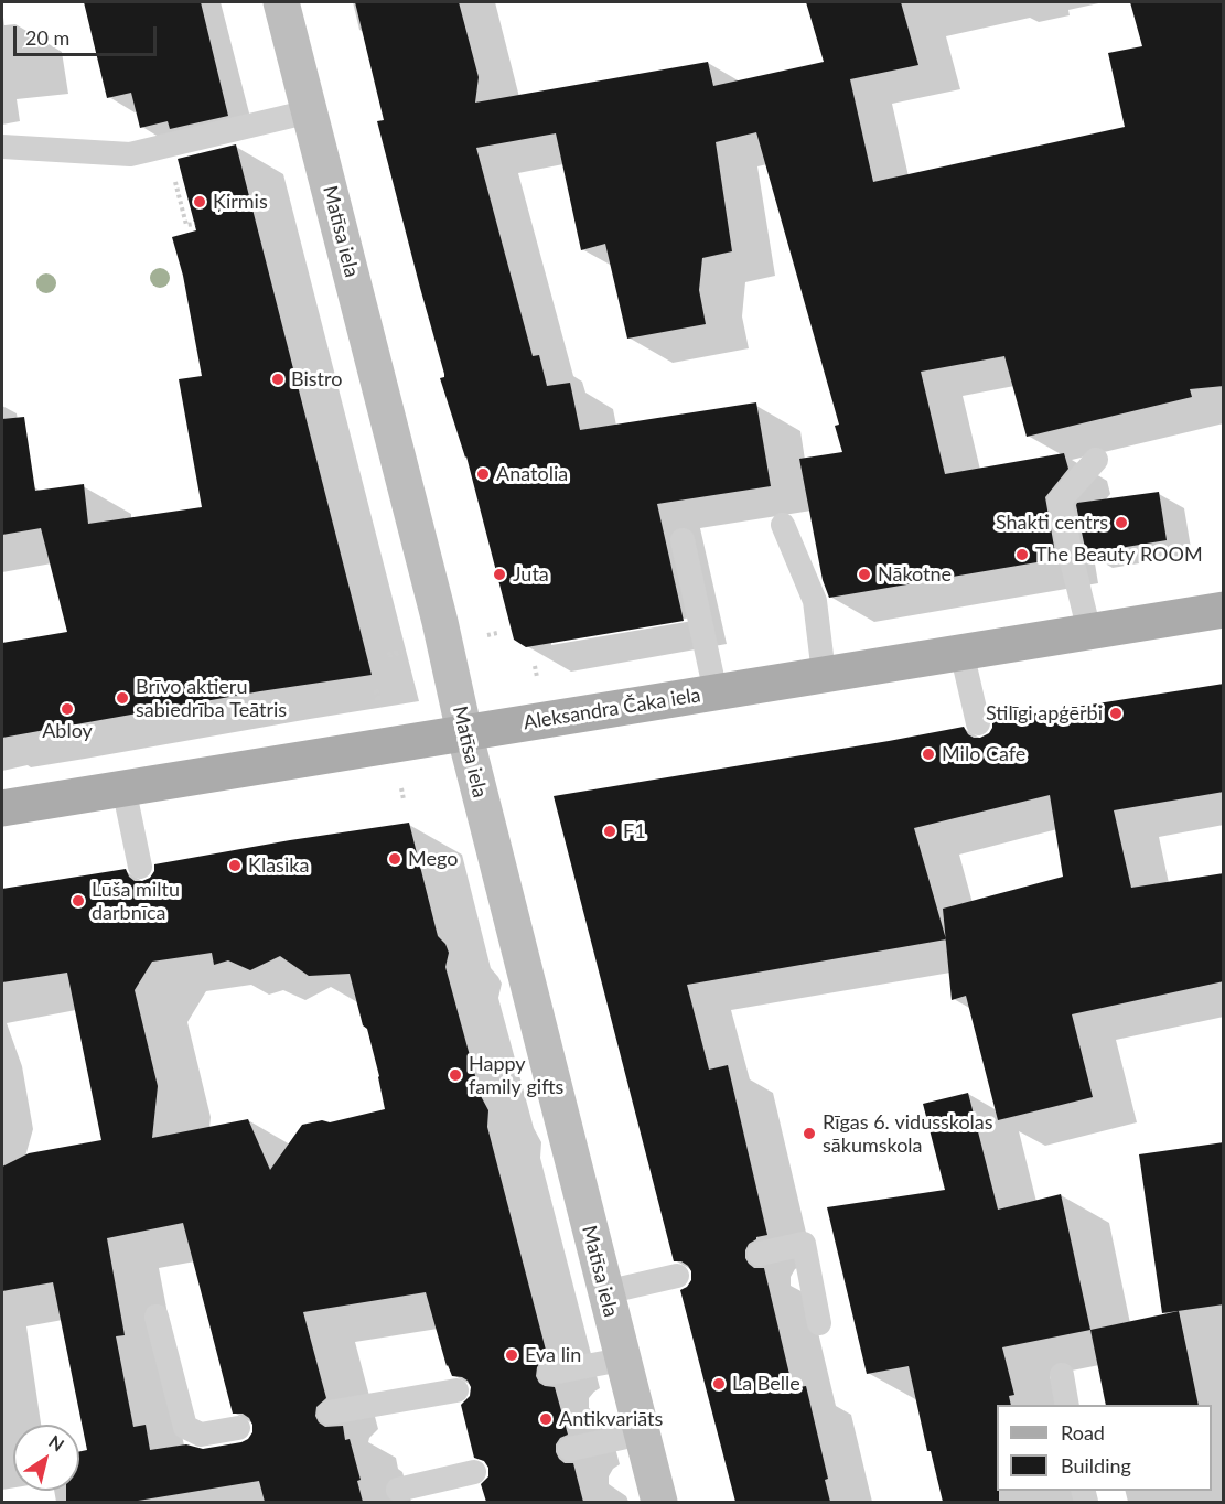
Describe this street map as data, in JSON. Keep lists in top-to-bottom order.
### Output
{
  "streets": {
    "main road": ["Aleksandra Čaka iela"],
    "street": ["Matīsa iela"]
  },
  "crossings": [
    ["Matīsa iela", "Aleksandra Čaka iela"]
  ],
  "places": [
    "Ķirmis",
    "Bistro",
    "Anatolia",
    "Shakti centrs",
    "The Beauty ROOM",
    "Juta",
    "Nākotne",
    "Brīvo aktieru sabiedrība Teātris",
    "Abloy",
    "Stilīgi apģērbi",
    "Milo Cafe",
    "F1",
    "Mego",
    "Klasika",
    "Lūša miltu darbnīca",
    "Happy family gifts",
    "Rīgas 6. vidusskolas sākumskola",
    "Eva lin",
    "La Belle",
    "Antikvariāts"
  ],
  "legend": ["Road", "Building"],
  "scale_bar": "20 m",
  "north": "top right"
}
